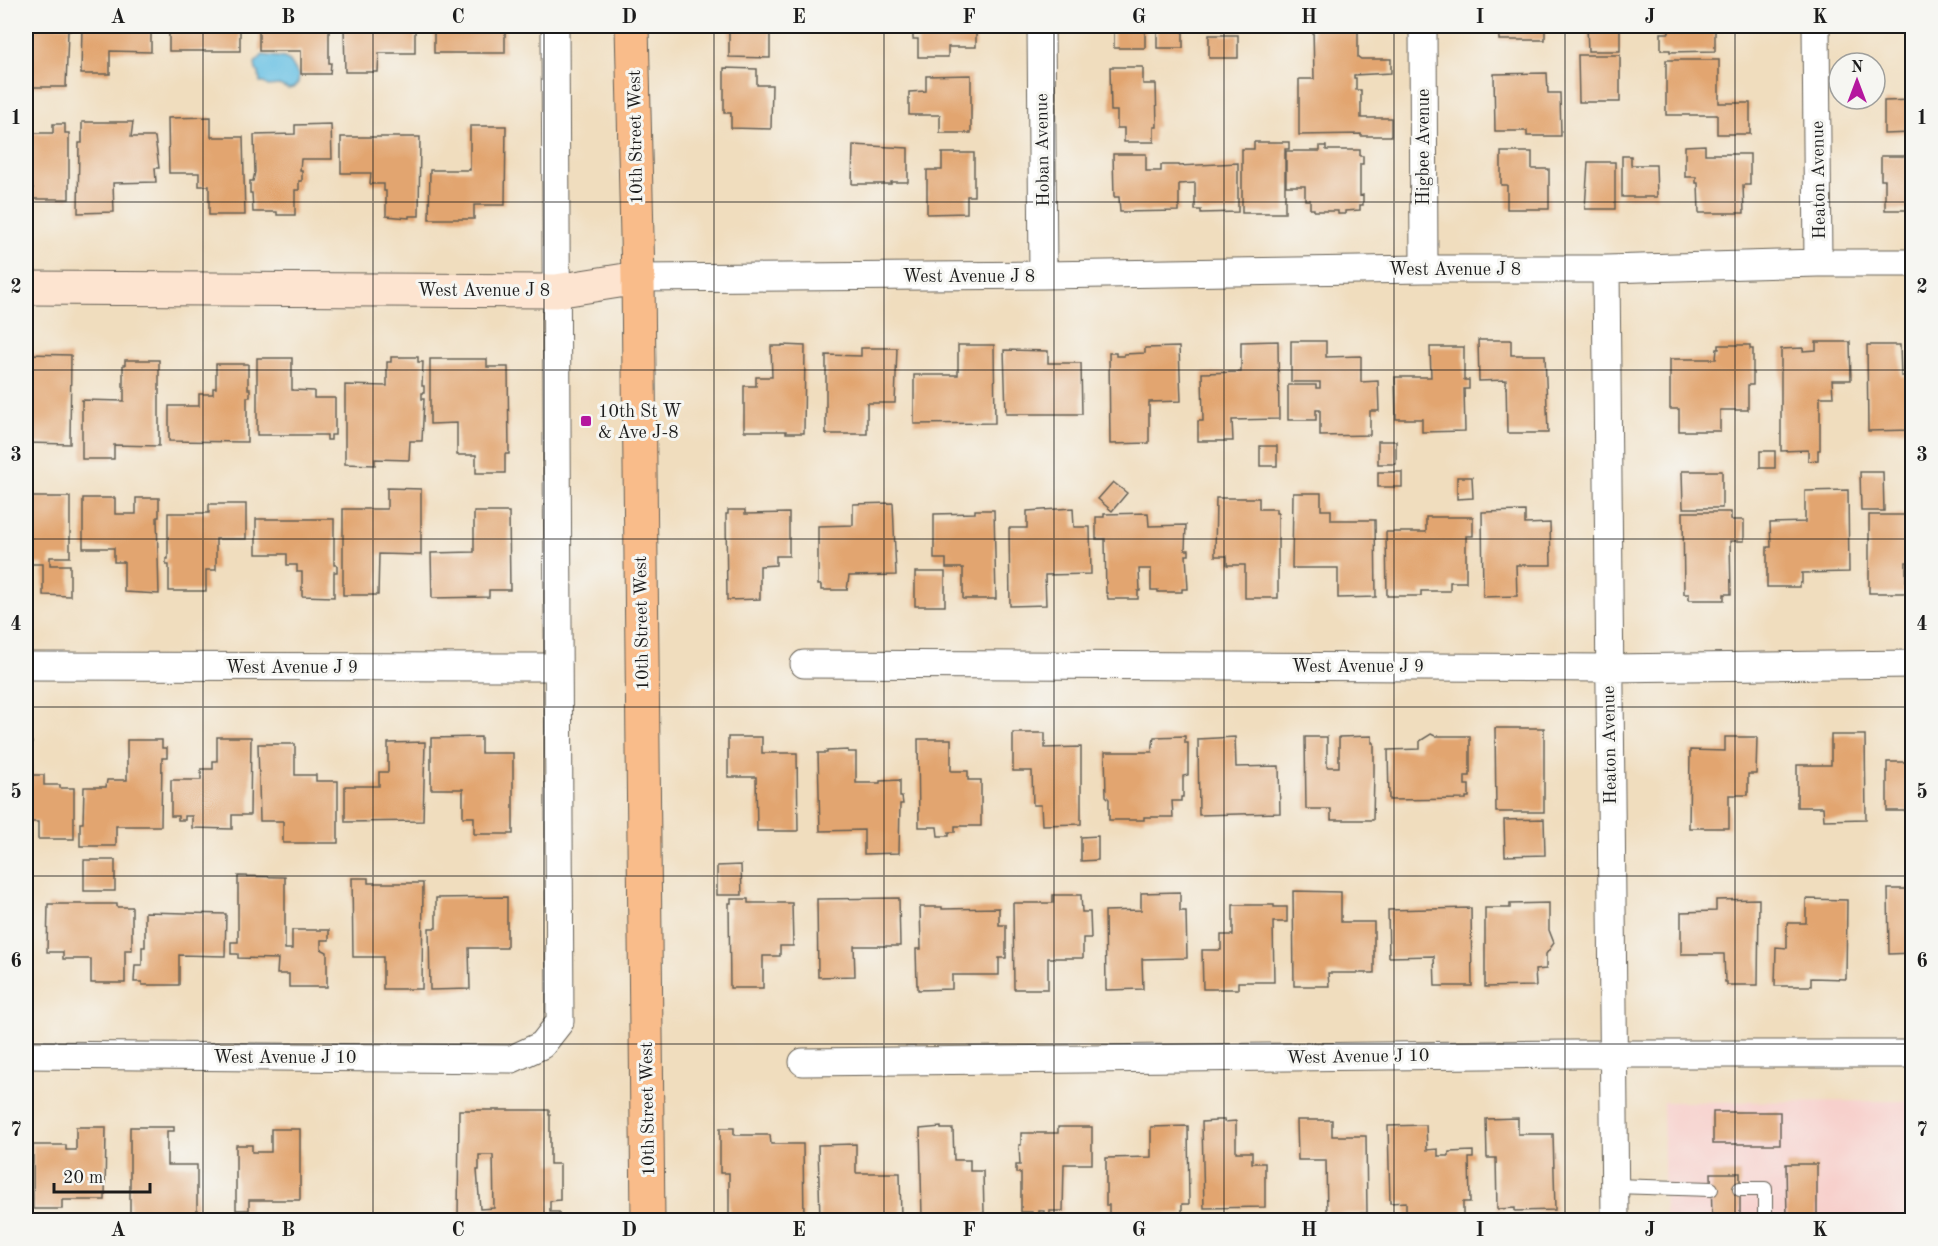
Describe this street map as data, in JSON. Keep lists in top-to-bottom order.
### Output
{
  "streets": {
    "main road": ["10th Street West"],
    "street": [
      "Higbee Avenue",
      "Hoban Avenue",
      "Heaton Avenue",
      "West Avenue J 8",
      "West Avenue J 9",
      "West Avenue J 10"
    ]
  },
  "crossings": [
    ["10th Street West", "West Avenue J 8"],
    ["Higbee Avenue", "West Avenue J 8"],
    ["Hoban Avenue", "West Avenue J 8"],
    ["Heaton Avenue", "West Avenue J 8"],
    ["Heaton Avenue", "West Avenue J 9"],
    ["Heaton Avenue", "West Avenue J 10"],
    ["West Avenue J 9", "West Avenue J 10"]
  ],
  "places": {
    "transit": ["10th St W & Ave J-8"]
  },
  "scale_bar": "20 m",
  "north": "top",
  "grid": {
    "columns": [
      "A",
      "B",
      "C",
      "D",
      "E",
      "F",
      "G",
      "H",
      "I",
      "J",
      "K"
    ],
    "rows": [
      "1",
      "2",
      "3",
      "4",
      "5",
      "6",
      "7"
    ]
  }
}
